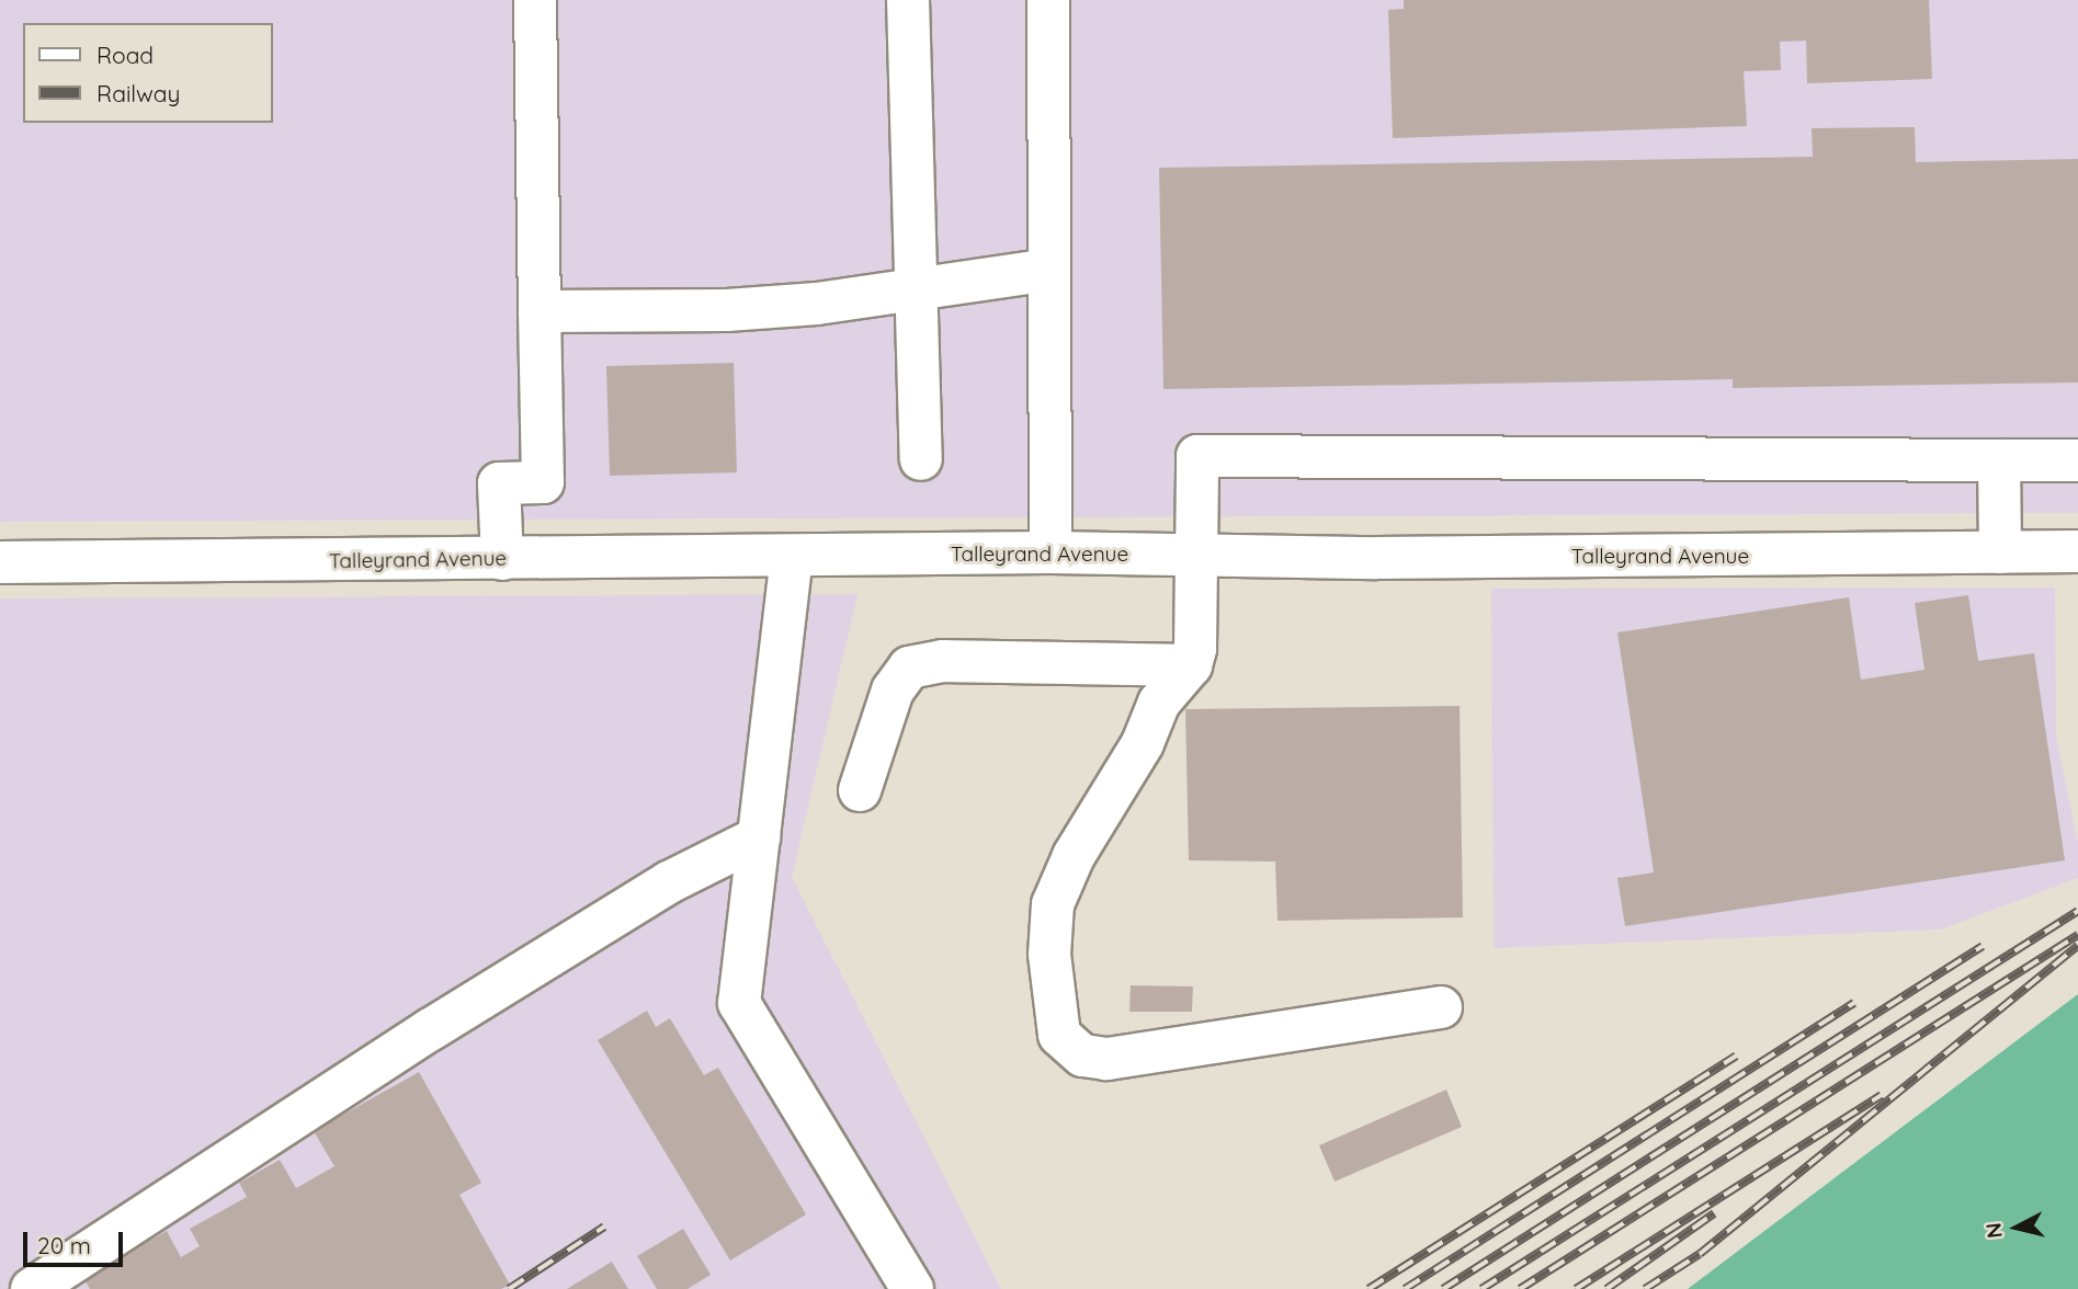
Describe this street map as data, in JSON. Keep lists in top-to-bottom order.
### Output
{
  "streets": {
    "street": ["Talleyrand Avenue"]
  },
  "legend": ["Road", "Railway"],
  "scale_bar": "20 m",
  "north": "left"
}
